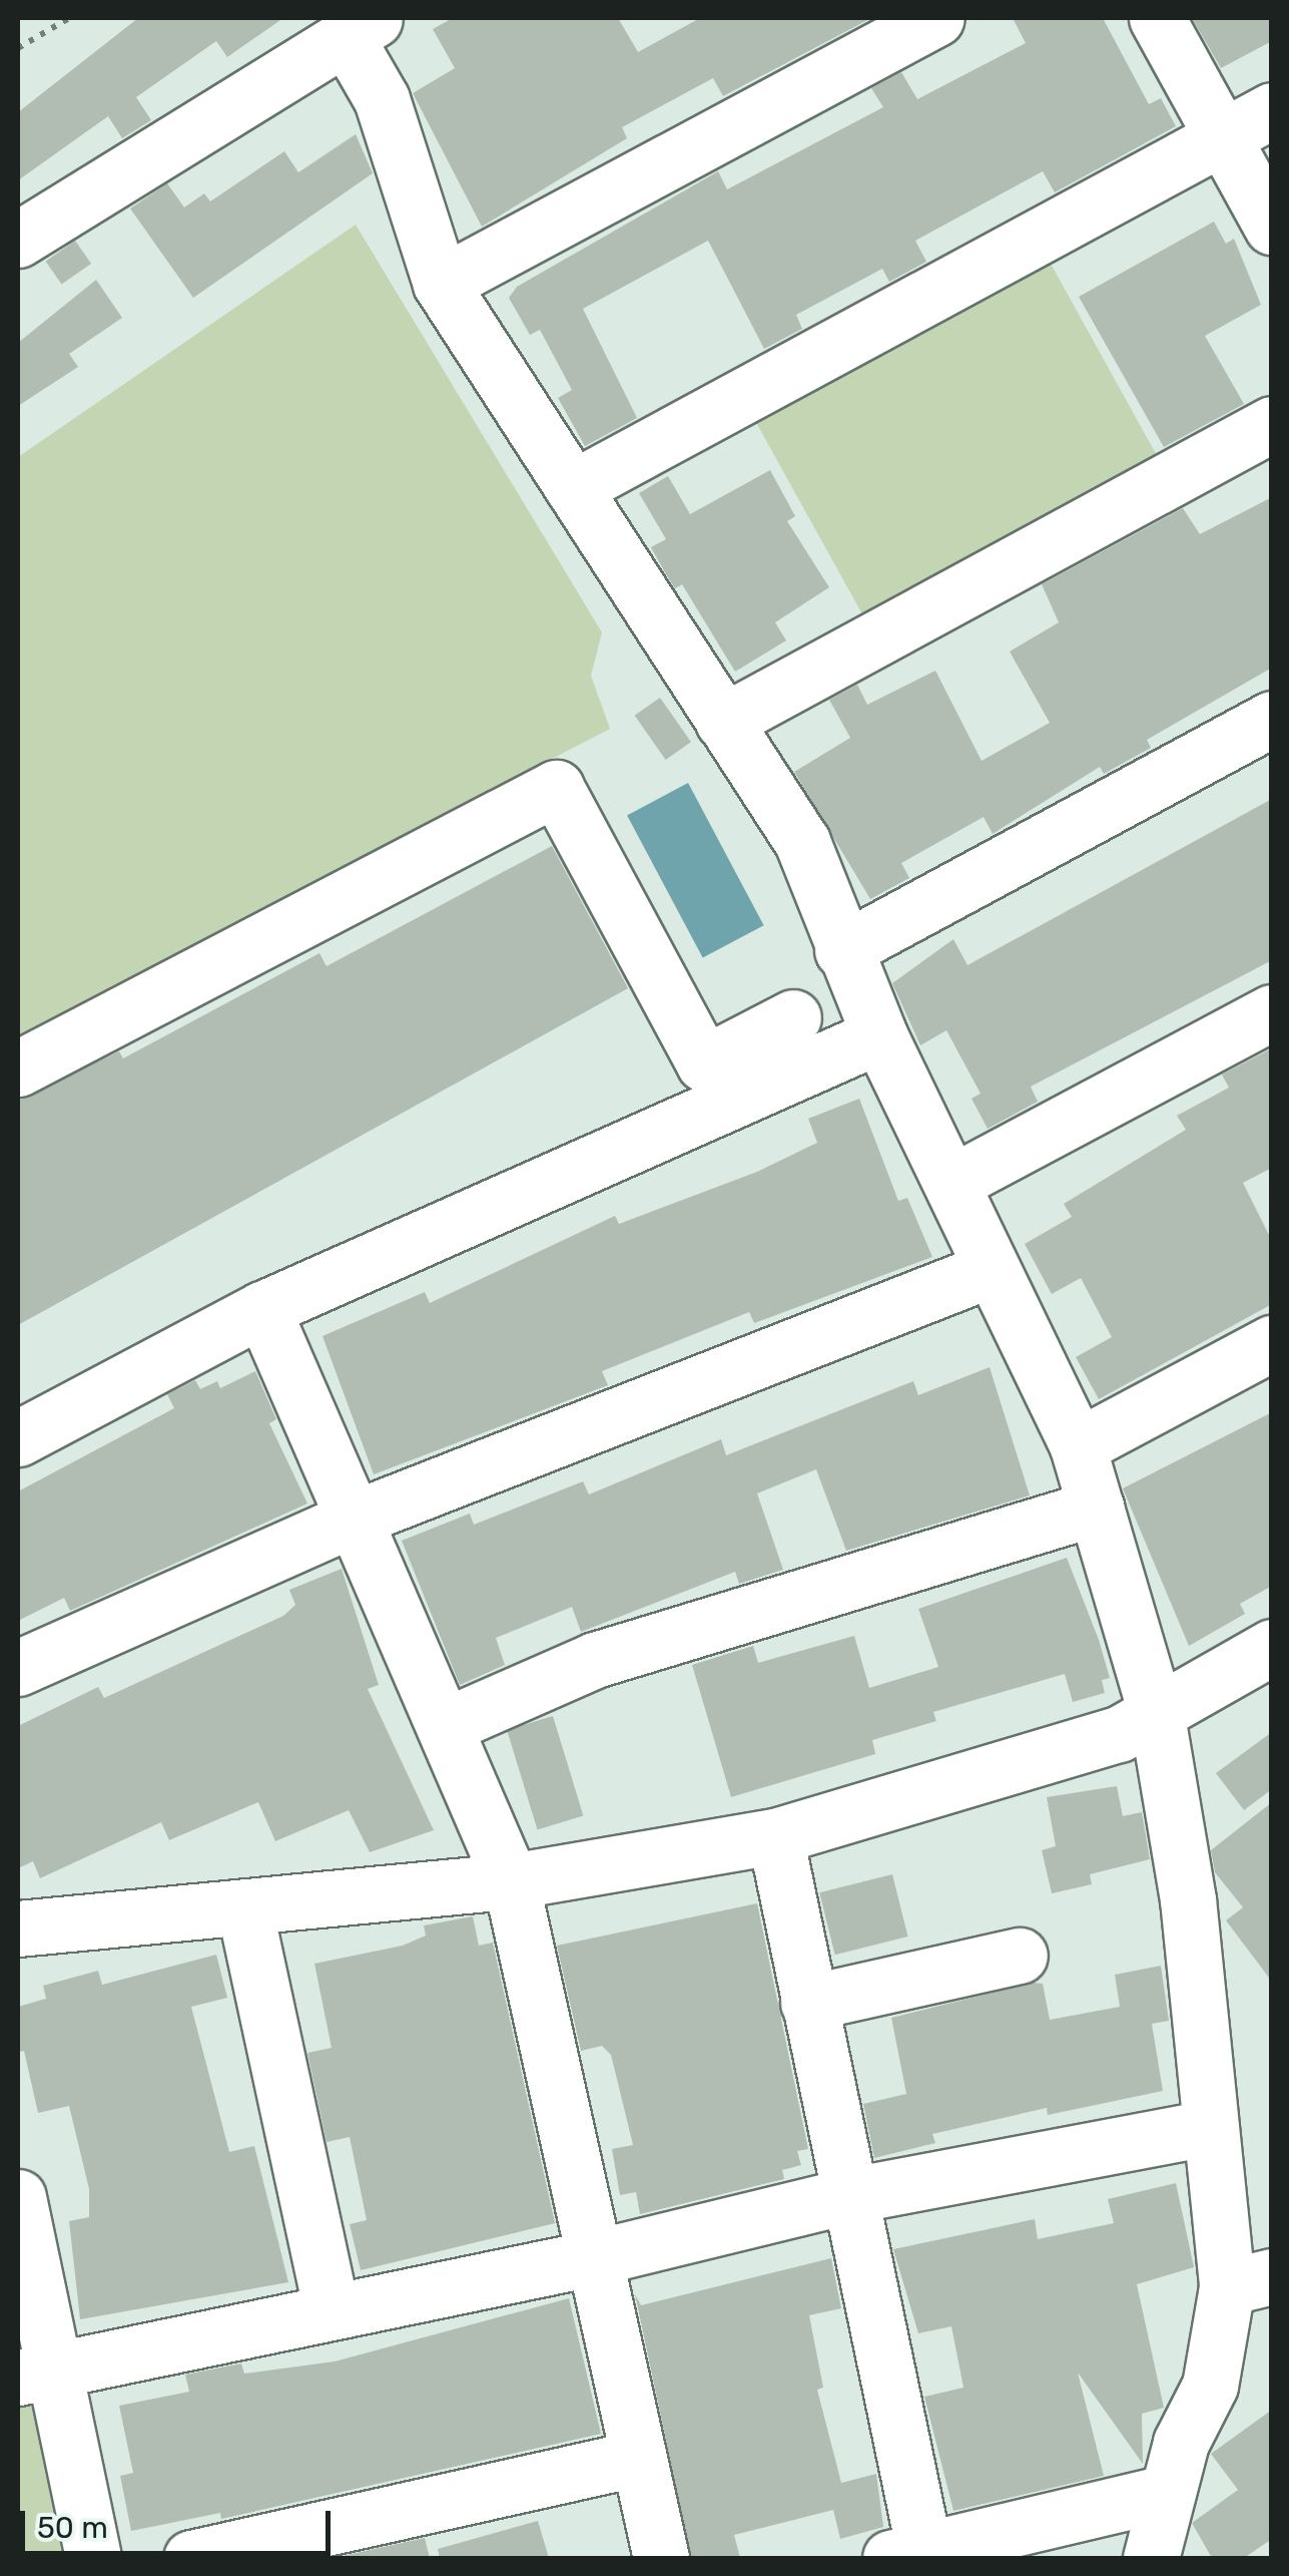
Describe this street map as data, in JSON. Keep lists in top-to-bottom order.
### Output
{
  "scale_bar": "50 m"
}
